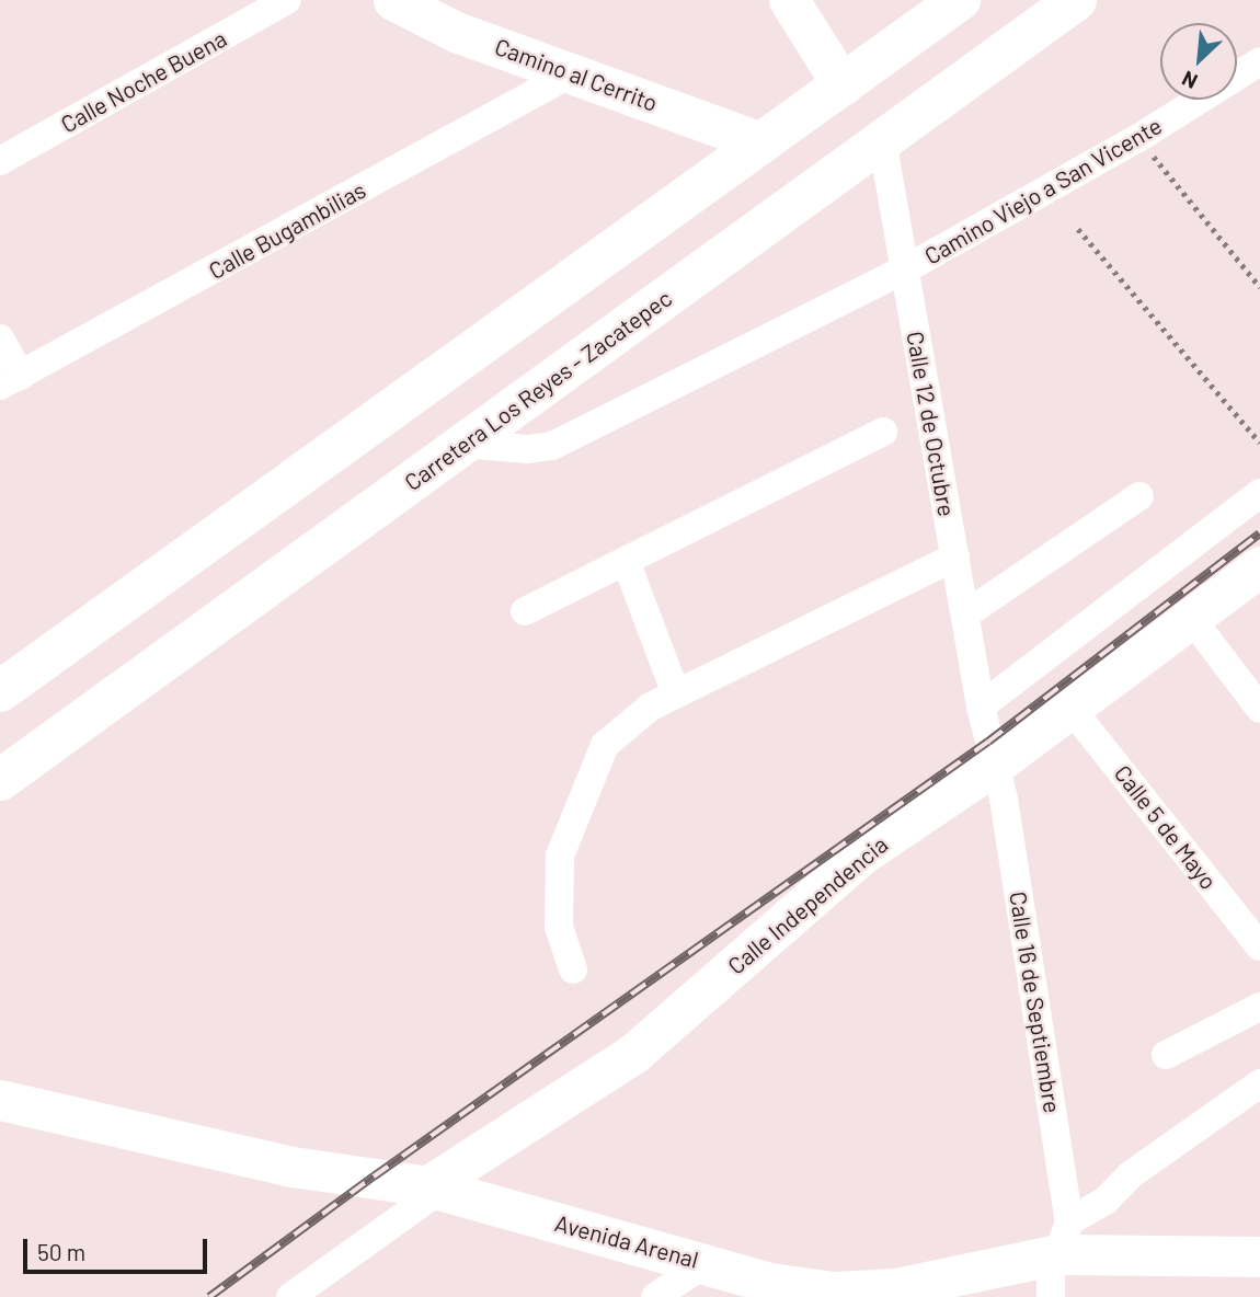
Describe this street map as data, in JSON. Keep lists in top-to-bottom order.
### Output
{
  "streets": {
    "main road": [
      "Camino al Cerrito",
      "Carretera Los Reyes - Zacatepec",
      "Calle Independencia",
      "Avenida Arenal"
    ],
    "street": [
      "Calle Noche Buena",
      "Camino Viejo a San Vicente",
      "Calle Bugambilias",
      "Calle 12 de Octubre",
      "Calle 5 de Mayo",
      "Calle 16 de Septiembre"
    ]
  },
  "crossings": [
    ["Camino al Cerrito", "Calle Bugambilias"],
    ["Camino Viejo a San Vicente", "Carretera Los Reyes - Zacatepec"],
    ["Camino Viejo a San Vicente", "Calle 12 de Octubre"],
    ["Carretera Los Reyes - Zacatepec", "Calle 12 de Octubre"],
    ["Calle 12 de Octubre", "Calle 16 de Septiembre"],
    ["Calle 5 de Mayo", "Calle Independencia"],
    ["Calle Independencia", "Calle 16 de Septiembre"],
    ["Calle Independencia", "Avenida Arenal"],
    ["Calle 16 de Septiembre", "Avenida Arenal"]
  ],
  "scale_bar": "50 m",
  "north": "bottom left"
}
